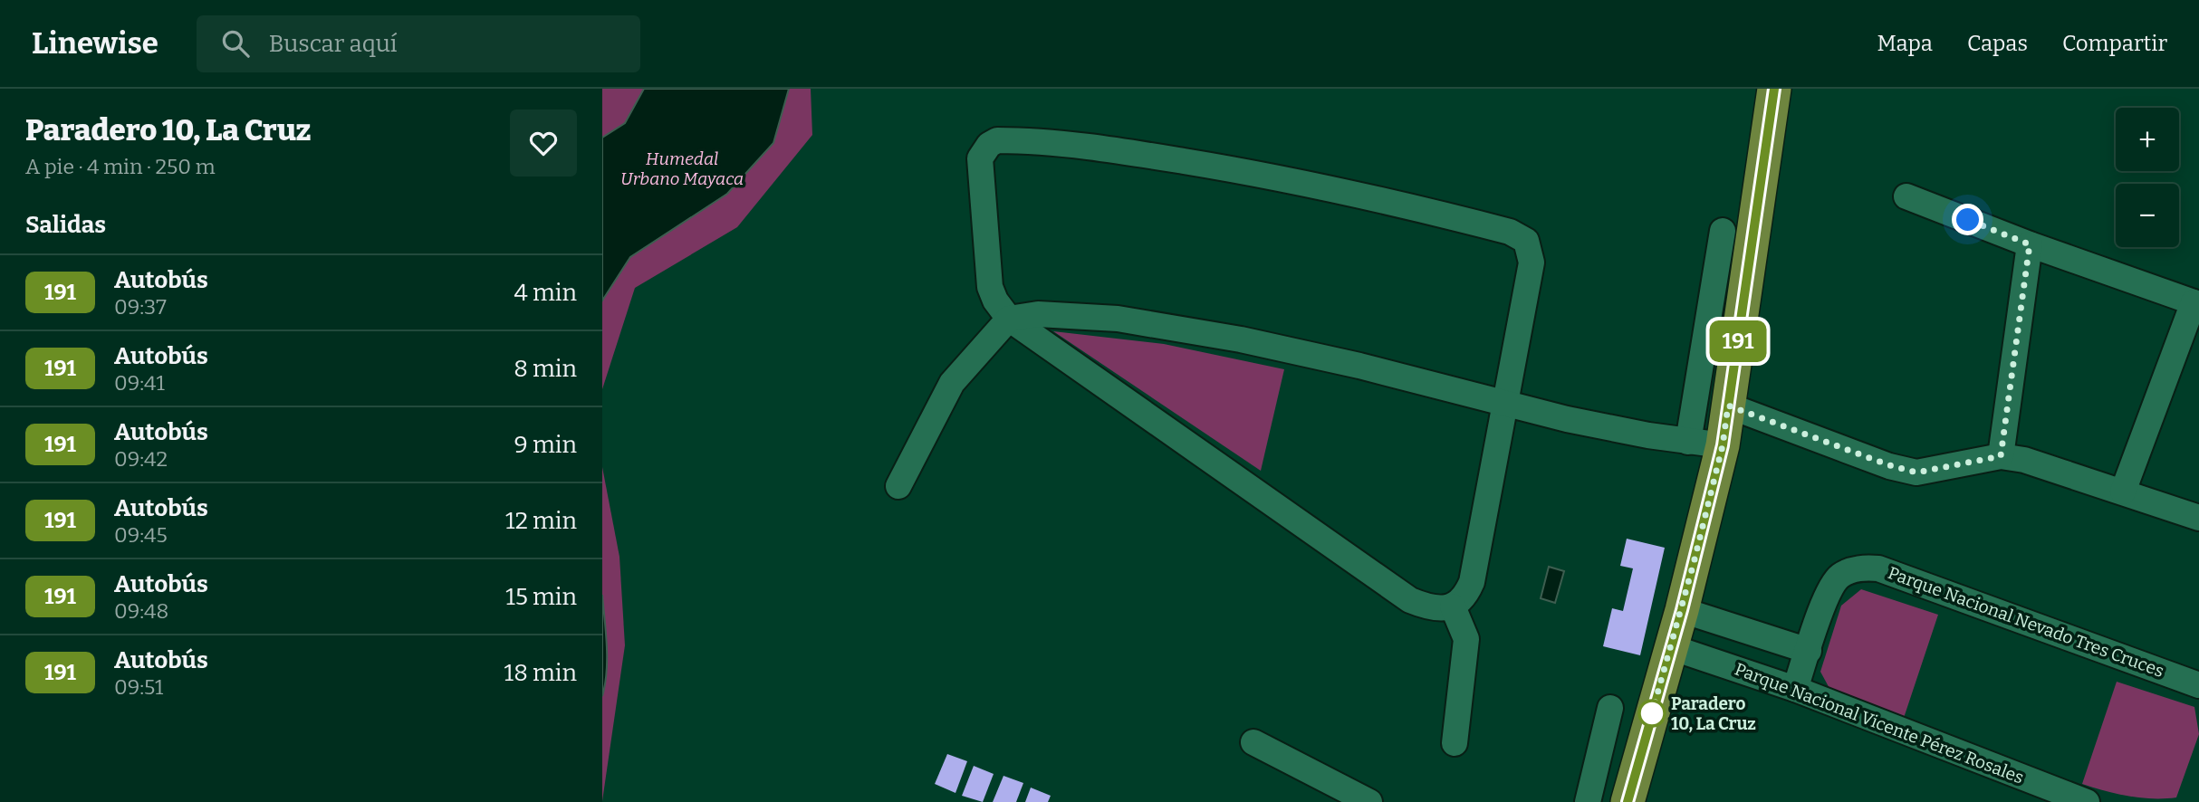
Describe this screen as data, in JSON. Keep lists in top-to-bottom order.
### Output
{
  "streets": {
    "street": ["Parque Nacional Nevado Tres Cruces", "Parque Nacional Vicente Pérez Rosales"]
  },
  "crossings": [
    ["Parque Nacional Nevado Tres Cruces", "Parque Nacional Vicente Pérez Rosales"]
  ],
  "parks": ["Humedal Urbano Mayaca"],
  "places": ["Paradero 10, La Cruz"],
  "lines": ["bus line 191"],
  "page": {
    "header": "Linewise",
    "search": "Buscar aquí",
    "nav": ["Mapa", "Capas", "Compartir"],
    "heading": [
      ["Paradero 10, La Cruz", "A pie · 4 min · 250 m"],
      "Salidas"
    ],
    "on_map": "191",
    "map_buttons": ["+", "−"],
    "list": [
      {
        "mark": "191",
        "name": "Autobús",
        "note": "09:37",
        "value": "4 min"
      },
      {
        "mark": "191",
        "name": "Autobús",
        "note": "09:41",
        "value": "8 min"
      },
      {
        "mark": "191",
        "name": "Autobús",
        "note": "09:42",
        "value": "9 min"
      },
      {
        "mark": "191",
        "name": "Autobús",
        "note": "09:45",
        "value": "12 min"
      },
      {
        "mark": "191",
        "name": "Autobús",
        "note": "09:48",
        "value": "15 min"
      },
      {
        "mark": "191",
        "name": "Autobús",
        "note": "09:51",
        "value": "18 min"
      }
    ]
  }
}
